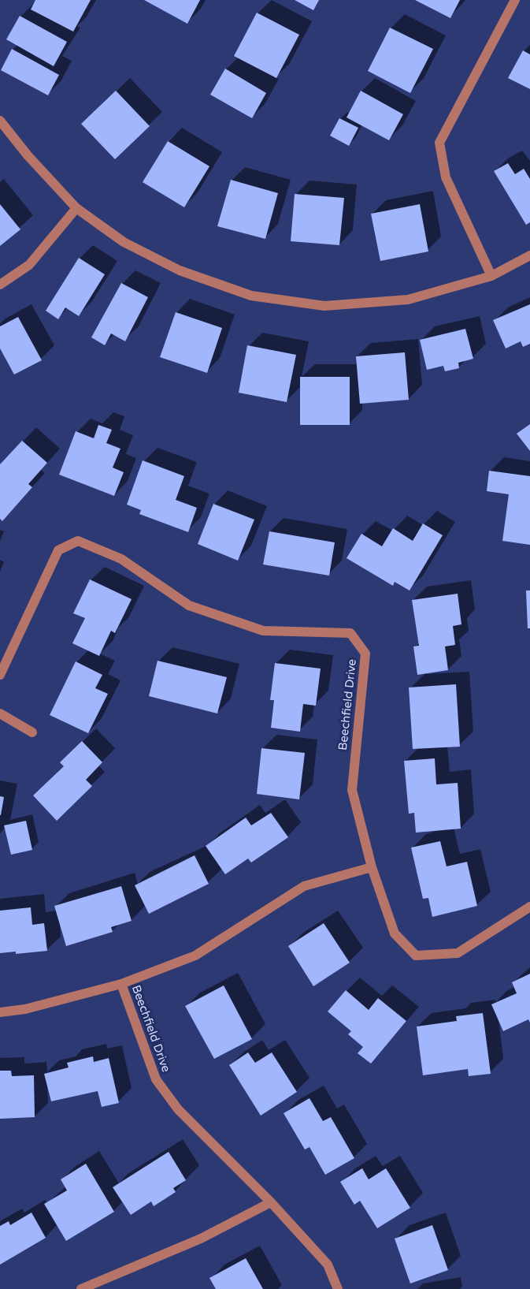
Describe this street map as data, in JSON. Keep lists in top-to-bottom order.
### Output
{
  "streets": {
    "street": ["Beechfield Drive"]
  }
}
